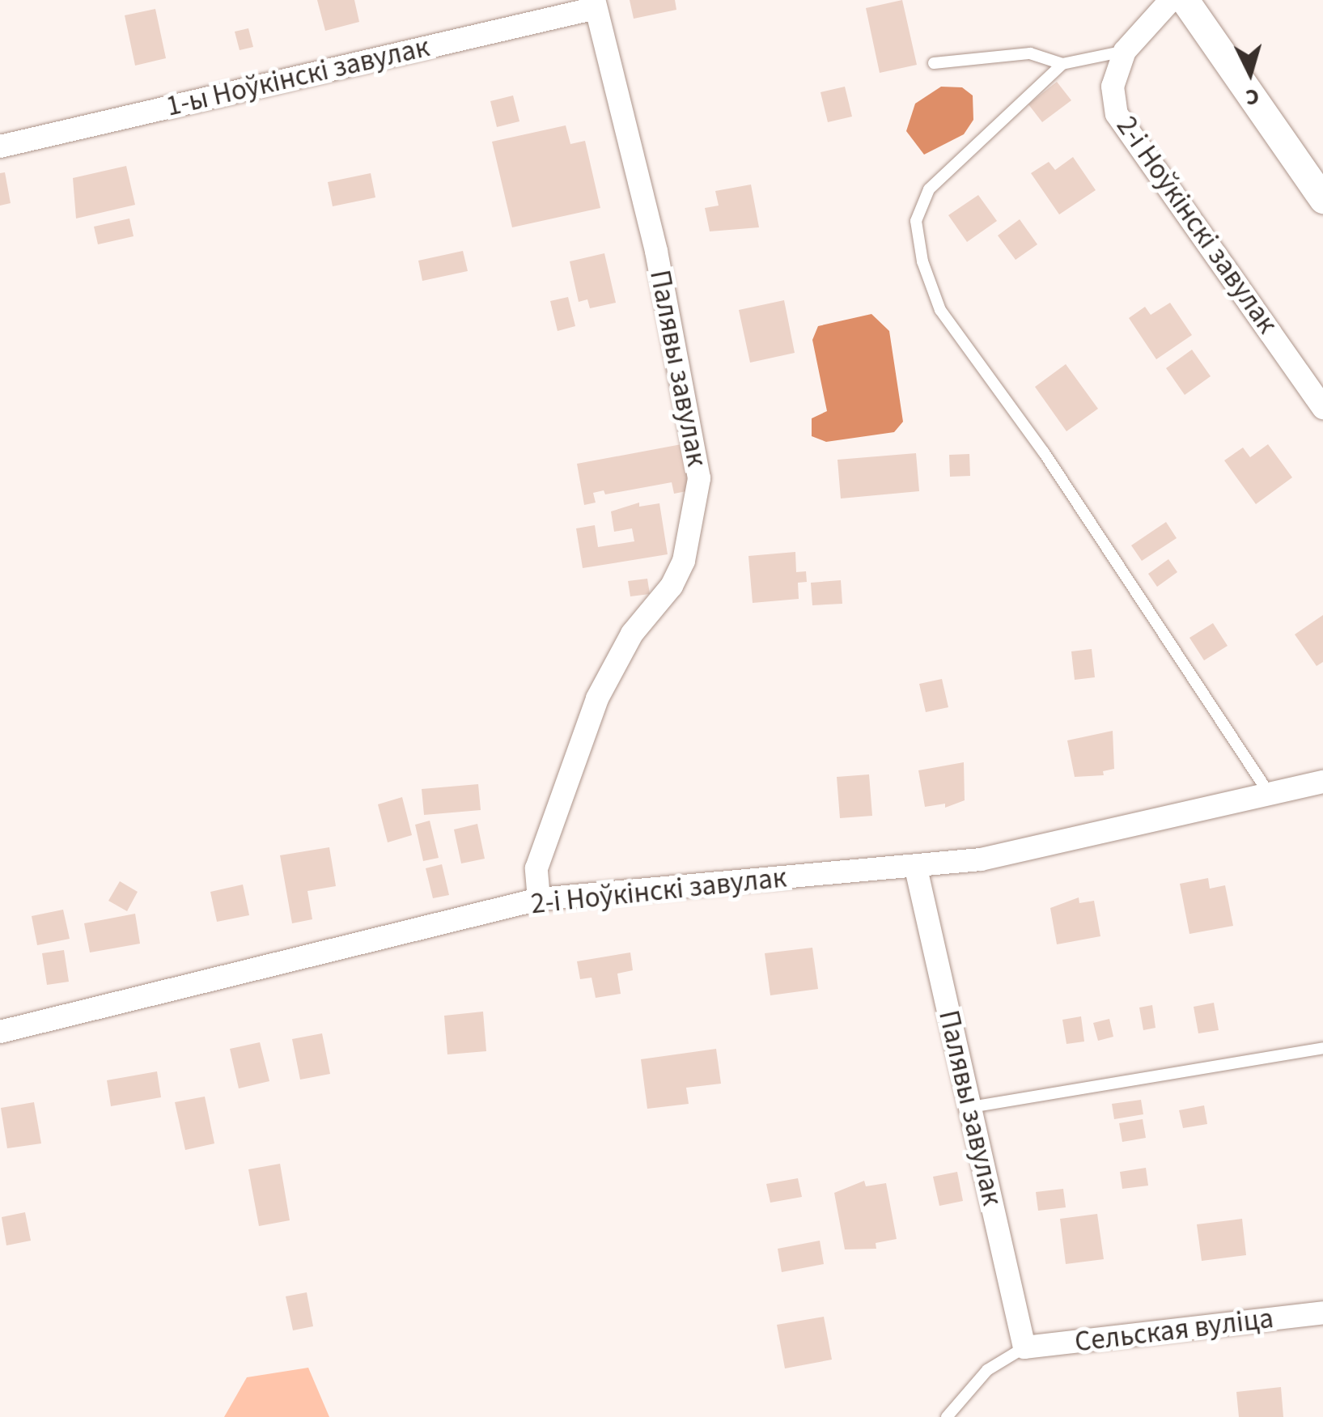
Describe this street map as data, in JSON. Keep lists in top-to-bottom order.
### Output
{
  "streets": {
    "street": [
      "1-ы Ноўкінскі завулак",
      "2-і Ноўкінскі завулак",
      "Палявы завулак",
      "Сельская вуліца"
    ]
  },
  "crossings": [
    ["1-ы Ноўкінскі завулак", "Палявы завулак"],
    ["2-і Ноўкінскі завулак", "Палявы завулак"],
    ["Палявы завулак", "Сельская вуліца"]
  ],
  "north": "bottom"
}
